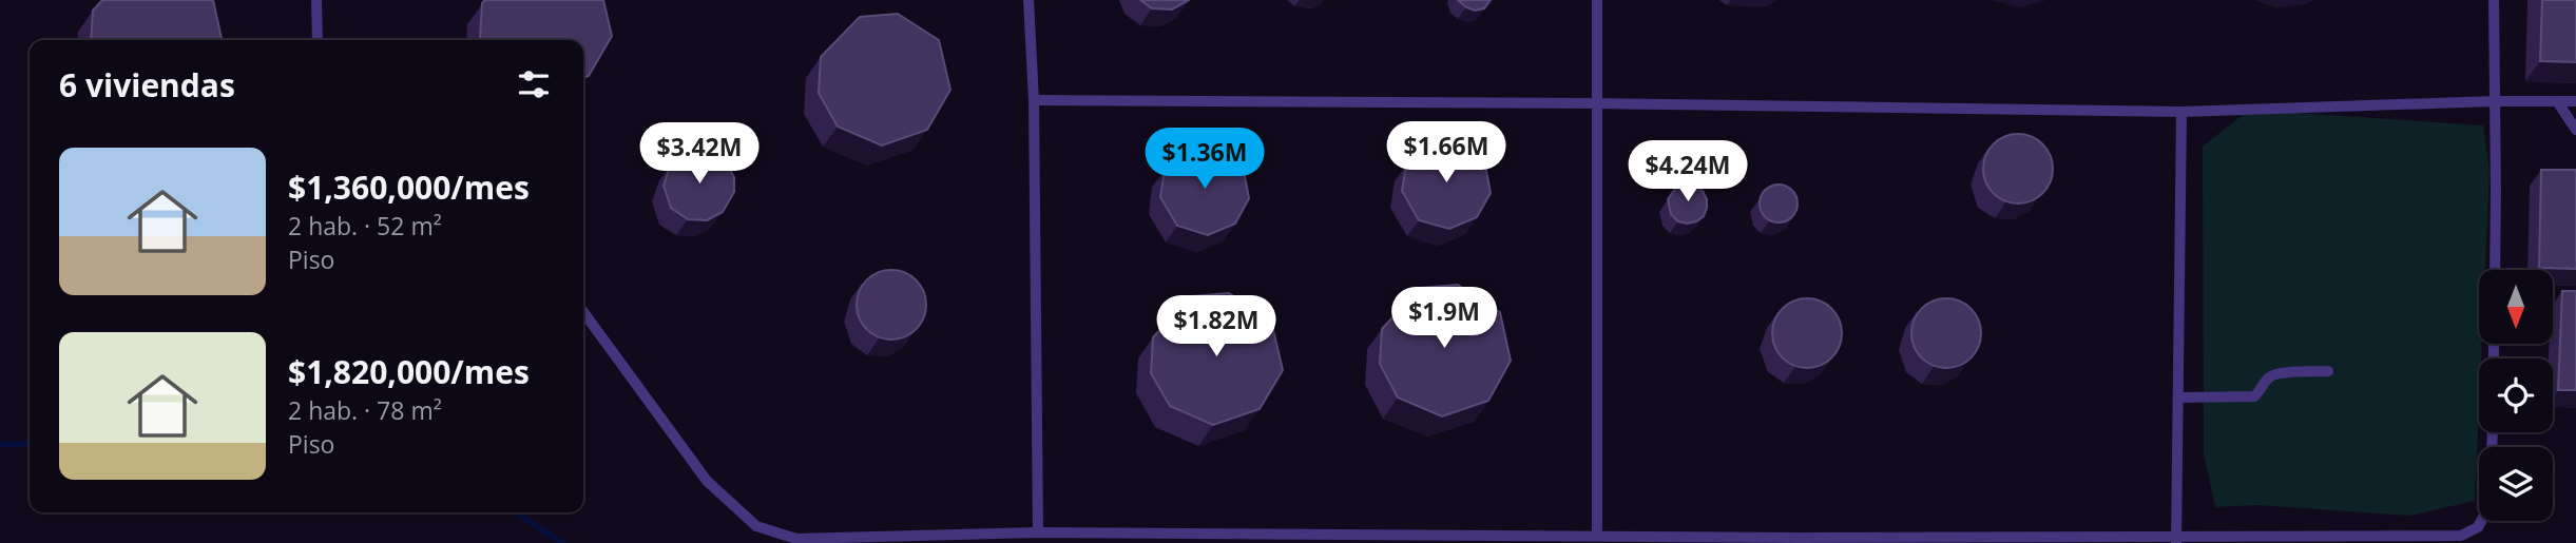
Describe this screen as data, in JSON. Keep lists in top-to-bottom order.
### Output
{
  "north": "bottom",
  "page": {
    "heading": "6 viviendas",
    "price": [
      "$1.66M",
      "$3.42M",
      "$1.36M",
      "$4.24M",
      "$1.9M",
      "$1.82M"
    ],
    "list": [
      {
        "name": "$1,360,000/mes",
        "note": "2 hab. · 52 m² · Piso"
      },
      {
        "name": "$1,820,000/mes",
        "note": "2 hab. · 78 m² · Piso"
      }
    ]
  }
}
